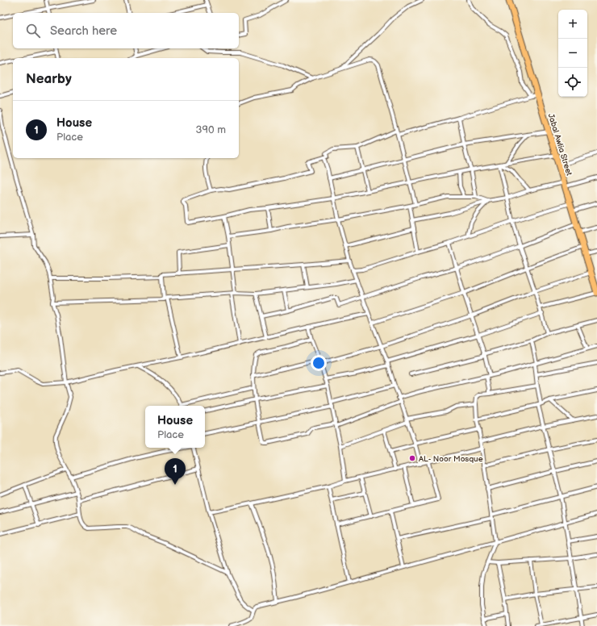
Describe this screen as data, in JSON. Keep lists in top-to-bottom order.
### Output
{
  "streets": {
    "highway": ["Jabal Awlia Street"]
  },
  "places": ["AL- Noor Mosque"],
  "page": {
    "map_buttons": ["+", "−"],
    "search": "Search here",
    "heading": "Nearby",
    "list": [
      {
        "mark": "1",
        "name": "House",
        "note": "Place",
        "value": "390 m"
      }
    ],
    "popup": ["House", "Place"],
    "pins": "1"
  }
}
